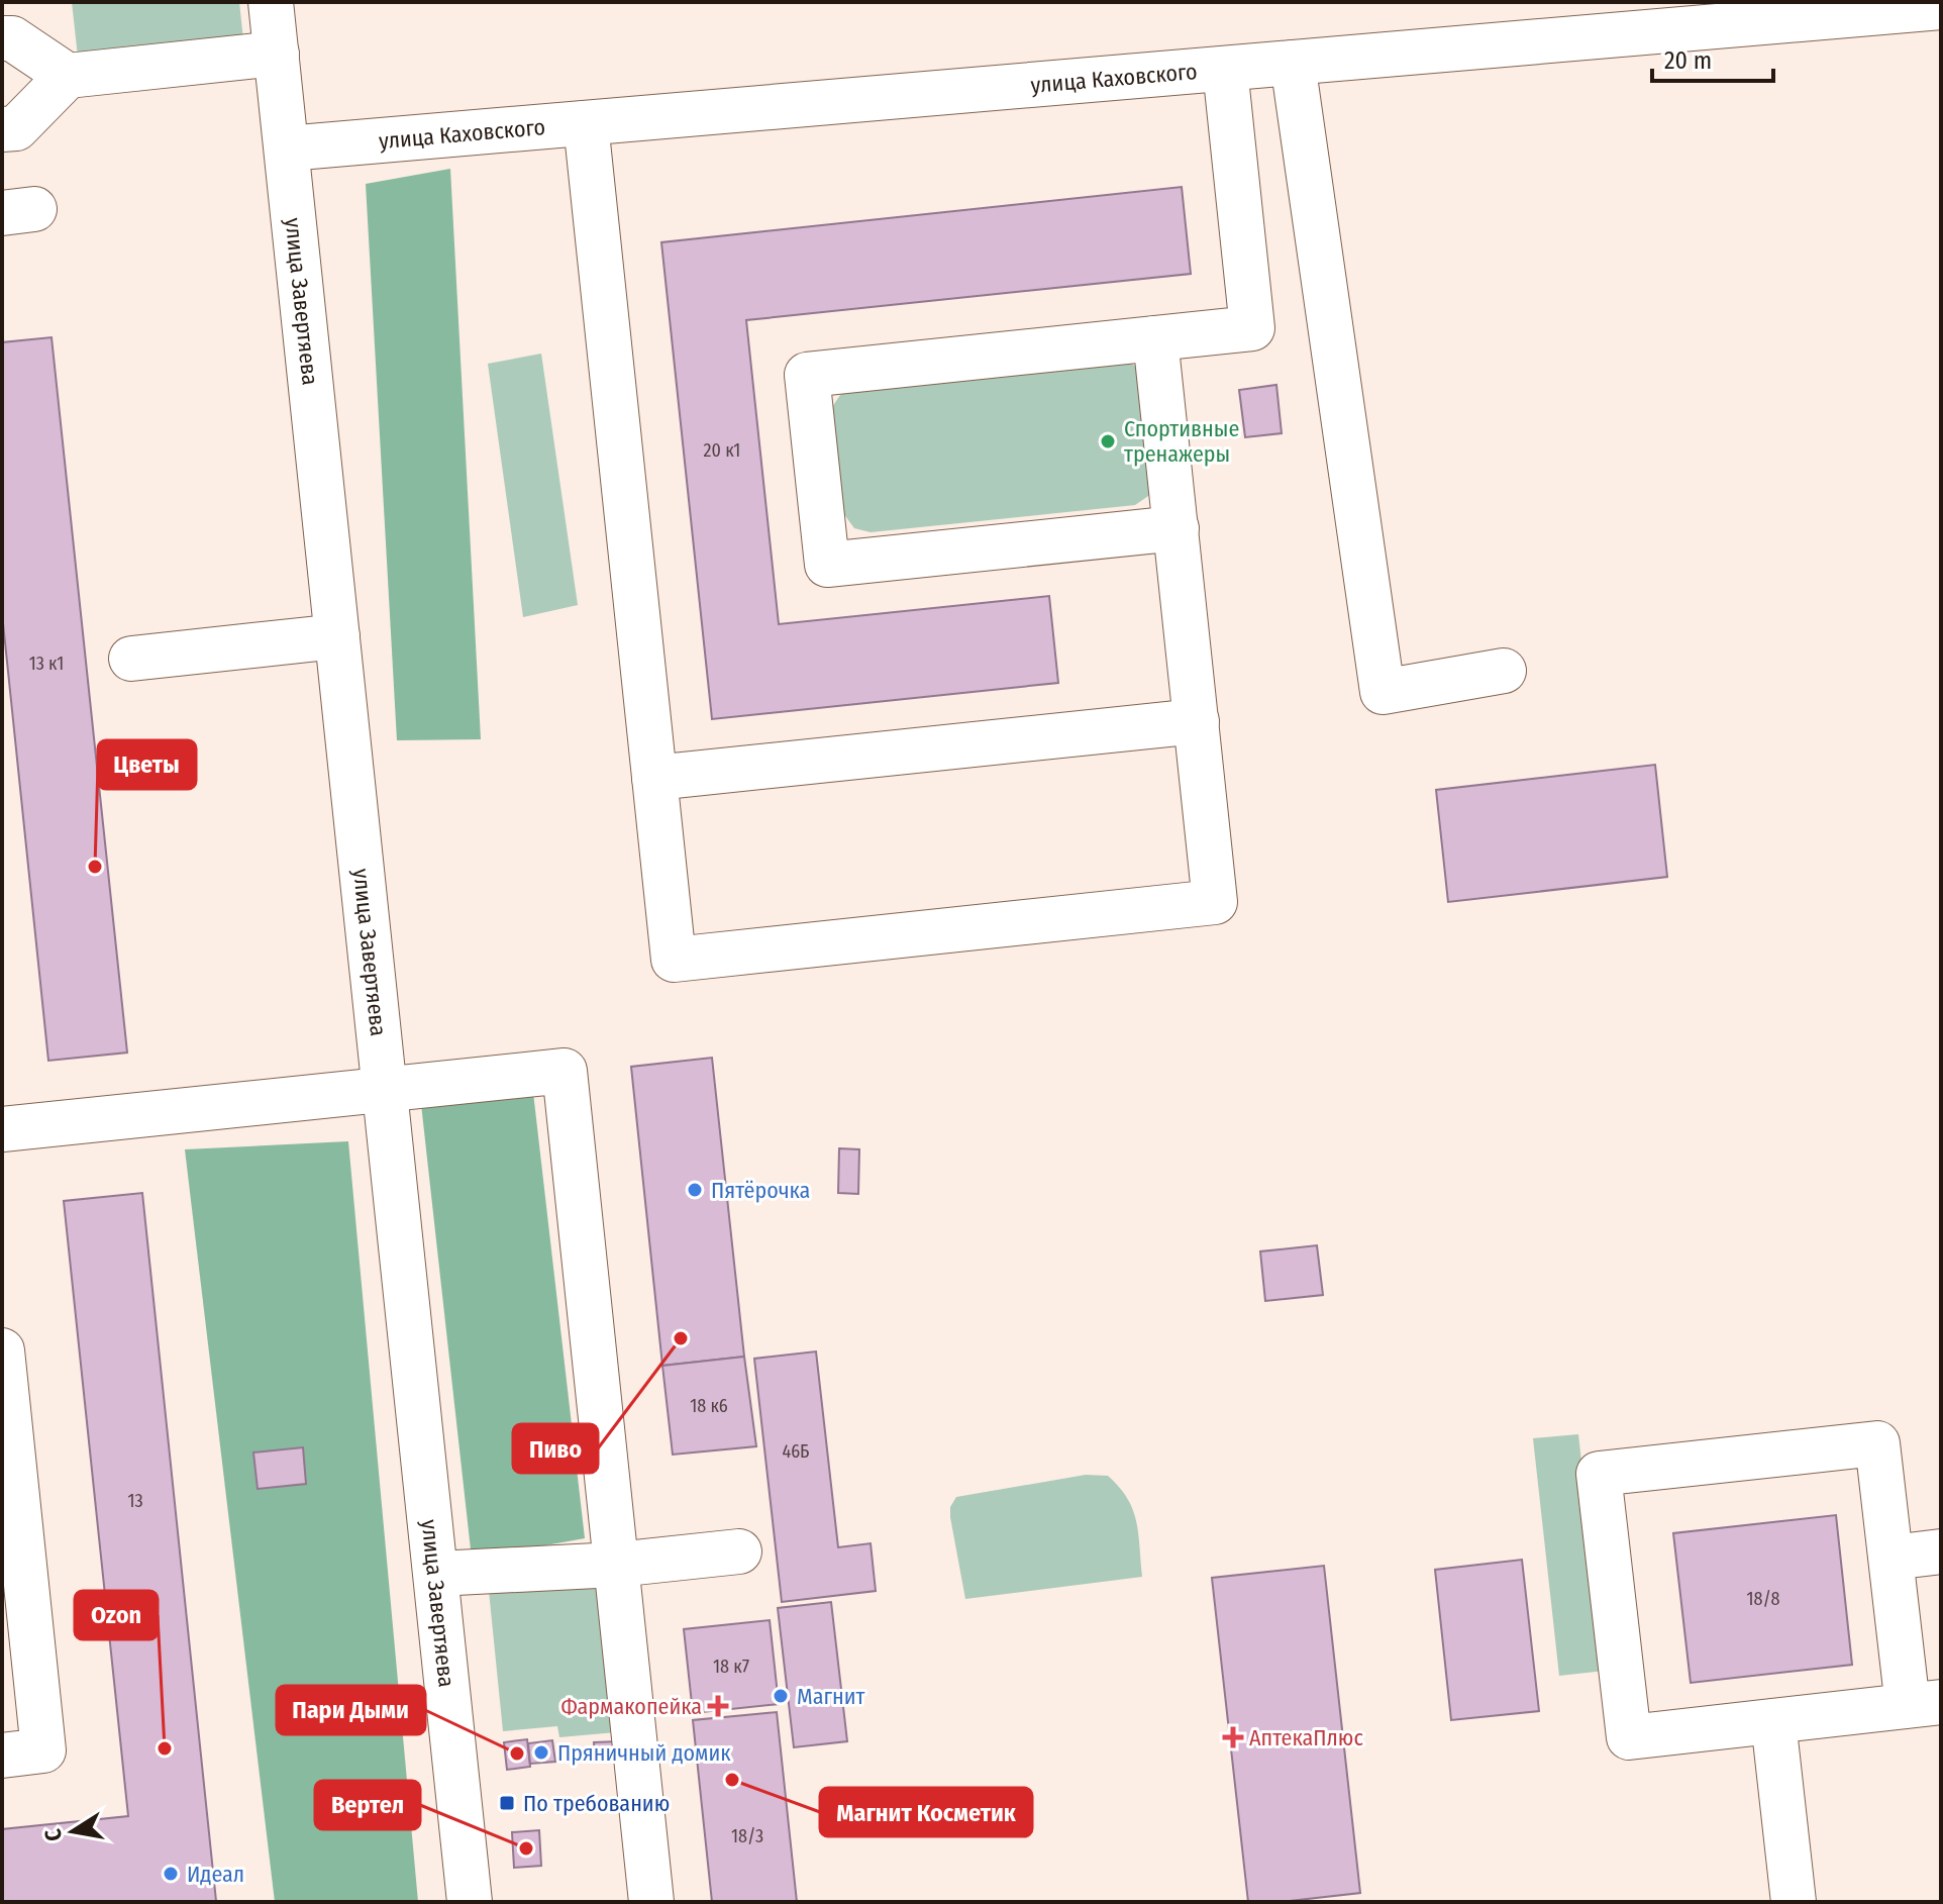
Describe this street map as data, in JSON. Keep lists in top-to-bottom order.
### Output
{
  "streets": {
    "main road": ["улица Каховского", "улица Завертяева"]
  },
  "crossings": [
    ["улица Каховского", "улица Завертяева"]
  ],
  "places": {
    "other": [
      "Спортивные тренажеры",
      "Цветы",
      "Пятёрочка",
      "Пиво",
      "Магнит",
      "Ozon",
      "Пряничный домик",
      "Пари Дыми",
      "Магнит Косметик",
      "Вертел",
      "Идеал"
    ],
    "health": ["Фармакопейка", "АптекаПлюс"],
    "transit": ["По требованию"]
  },
  "house_numbers": [
    "20 к1",
    "13 к1",
    "18 к6",
    "46Б",
    "13",
    "18/8",
    "18 к7",
    "18/3"
  ],
  "scale_bar": "20 m",
  "north": "left"
}
